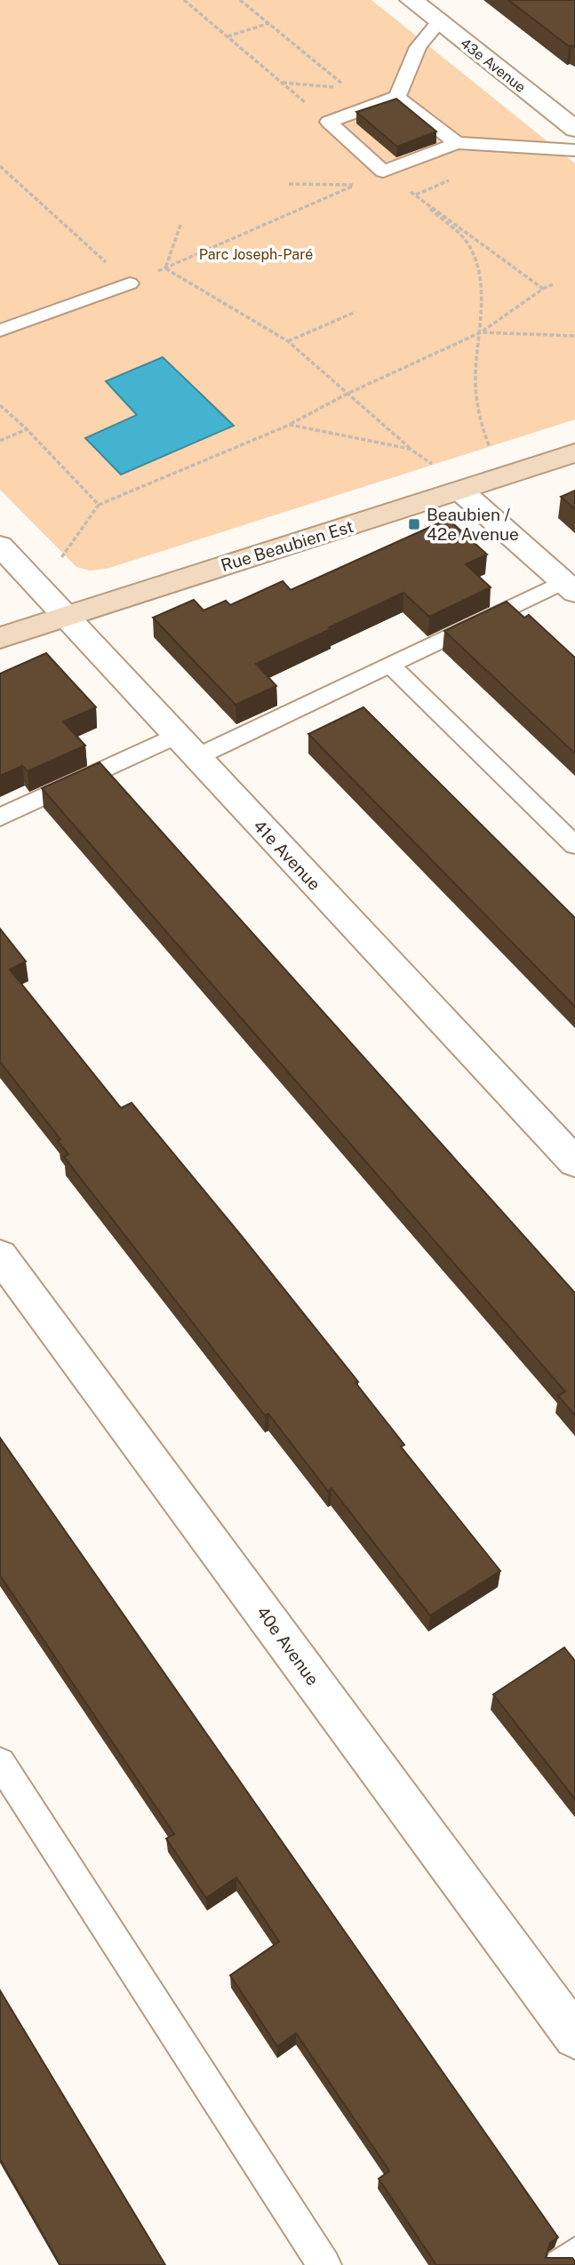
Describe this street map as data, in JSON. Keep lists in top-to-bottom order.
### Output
{
  "streets": {
    "street": [
      "43e Avenue",
      "Rue Beaubien Est",
      "41e Avenue",
      "40e Avenue"
    ]
  },
  "crossings": [
    ["Rue Beaubien Est", "41e Avenue"]
  ],
  "parks": ["Parc Joseph-Paré"],
  "places": {
    "transit": ["Beaubien / 42e Avenue"]
  }
}
